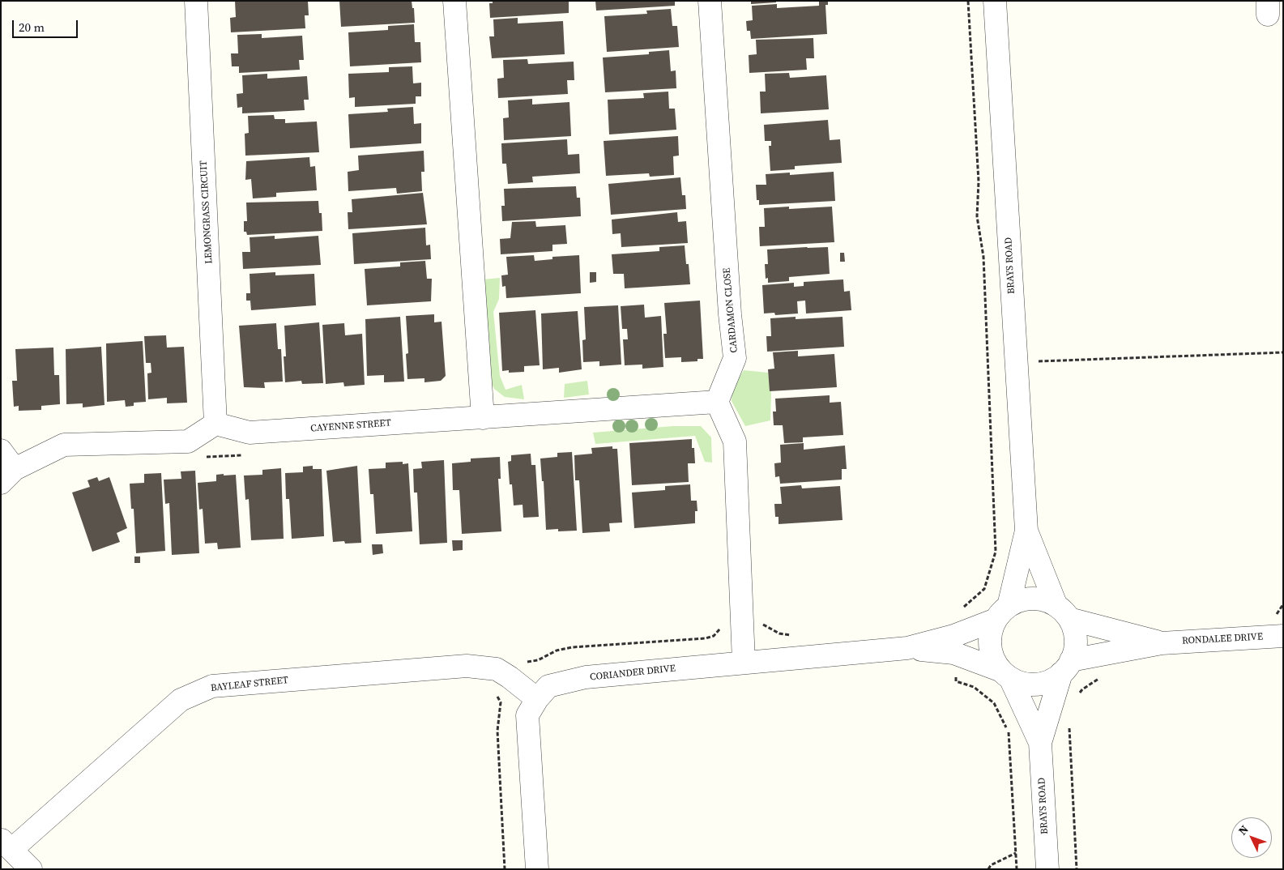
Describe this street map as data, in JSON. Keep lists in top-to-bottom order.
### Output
{
  "streets": {
    "street": [
      "LEMONGRASS CIRCUIT",
      "BRAYS ROAD",
      "CARDAMON CLOSE",
      "CAYENNE STREET",
      "RONDALEE DRIVE",
      "CORIANDER DRIVE",
      "BAYLEAF STREET"
    ]
  },
  "crossings": [
    ["LEMONGRASS CIRCUIT", "CAYENNE STREET"],
    ["BRAYS ROAD", "RONDALEE DRIVE"],
    ["BRAYS ROAD", "CORIANDER DRIVE"],
    ["CARDAMON CLOSE", "CAYENNE STREET"],
    ["RONDALEE DRIVE", "CORIANDER DRIVE"],
    ["CORIANDER DRIVE", "BAYLEAF STREET"]
  ],
  "scale_bar": "20 m",
  "north": "top left"
}
